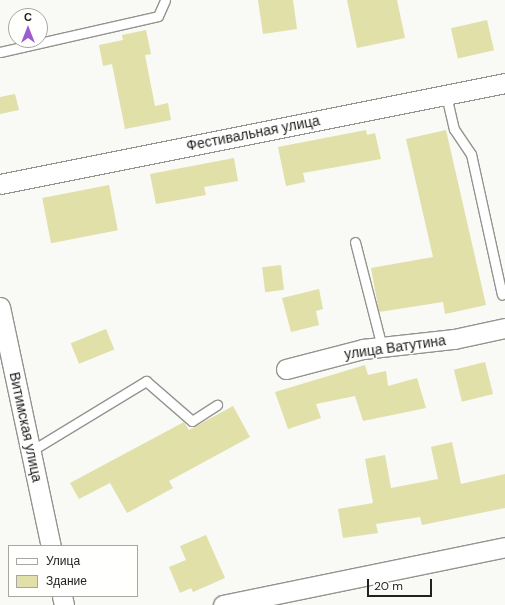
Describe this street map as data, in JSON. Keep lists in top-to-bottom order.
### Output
{
  "streets": {
    "street": ["Фестивальная улица", "улица Ватутина", "Витимская улица"]
  },
  "legend": ["Улица", "Здание"],
  "scale_bar": "20 m",
  "north": "top"
}
